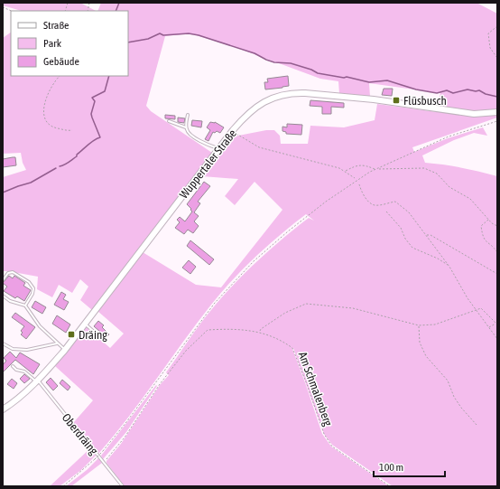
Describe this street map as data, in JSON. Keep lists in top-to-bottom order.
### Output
{
  "streets": {
    "main road": ["Wuppertaler Straße"],
    "lane": ["Oberdräing"],
    "path": ["Am Schmalenberg"]
  },
  "crossings": [
    ["Wuppertaler Straße", "Oberdräing"],
    ["Am Schmalenberg", "Oberdräing"]
  ],
  "places": {
    "transit": ["Flüsbusch", "Dräing"]
  },
  "legend": ["Straße", "Park", "Gebäude"],
  "scale_bar": "100 m"
}
